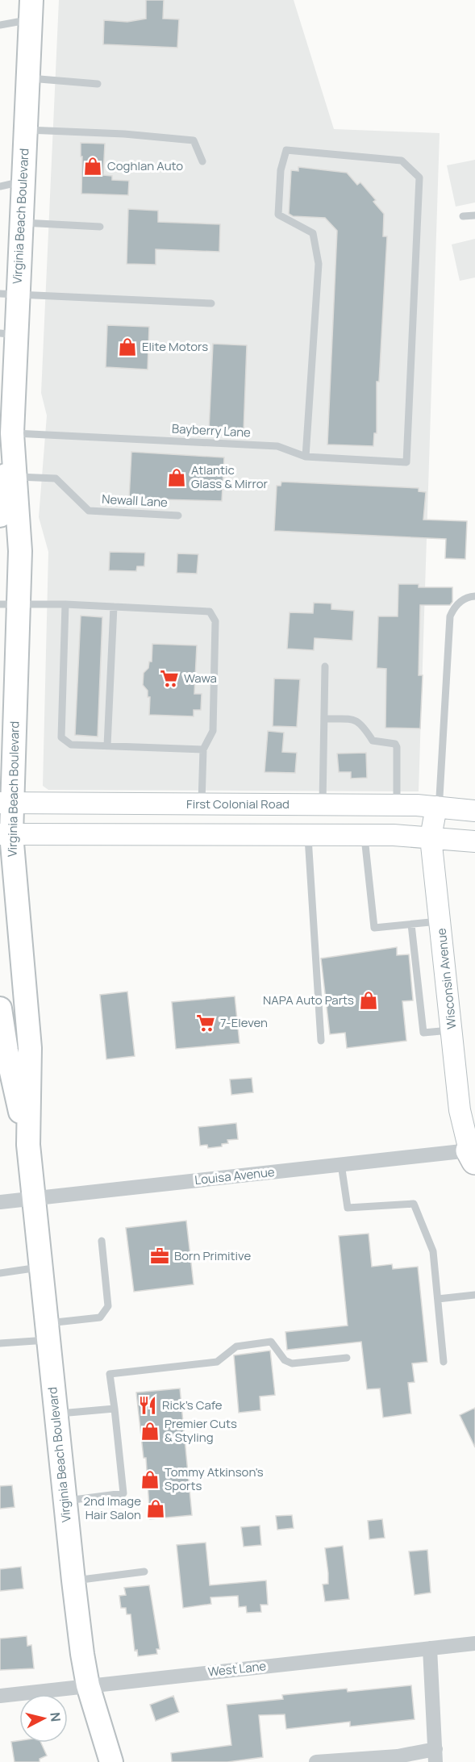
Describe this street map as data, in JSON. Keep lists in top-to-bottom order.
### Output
{
  "streets": {
    "main road": ["Virginia Beach Boulevard", "First Colonial Road", "Wisconsin Avenue"],
    "street": ["Louisa Avenue", "West Lane"],
    "lane": ["Bayberry Lane", "Newall Lane"]
  },
  "crossings": [
    ["Virginia Beach Boulevard", "Bayberry Lane"],
    ["Virginia Beach Boulevard", "Newall Lane"],
    ["Virginia Beach Boulevard", "First Colonial Road"],
    ["Virginia Beach Boulevard", "Louisa Avenue"],
    ["Virginia Beach Boulevard", "West Lane"],
    ["First Colonial Road", "Wisconsin Avenue"],
    ["Wisconsin Avenue", "Louisa Avenue"]
  ],
  "places": {
    "shop": [
      "Coghlan Auto",
      "Elite Motors",
      "Atlantic Glass & Mirror",
      "NAPA Auto Parts",
      "Premier Cuts & Styling",
      "Tommy Atkinson's Sports",
      "2nd Image Hair Salon"
    ],
    "supermarket": ["Wawa", "7-Eleven"],
    "office": ["Born Primitive"],
    "restaurant": ["Rick's Cafe"]
  },
  "north": "right"
}
